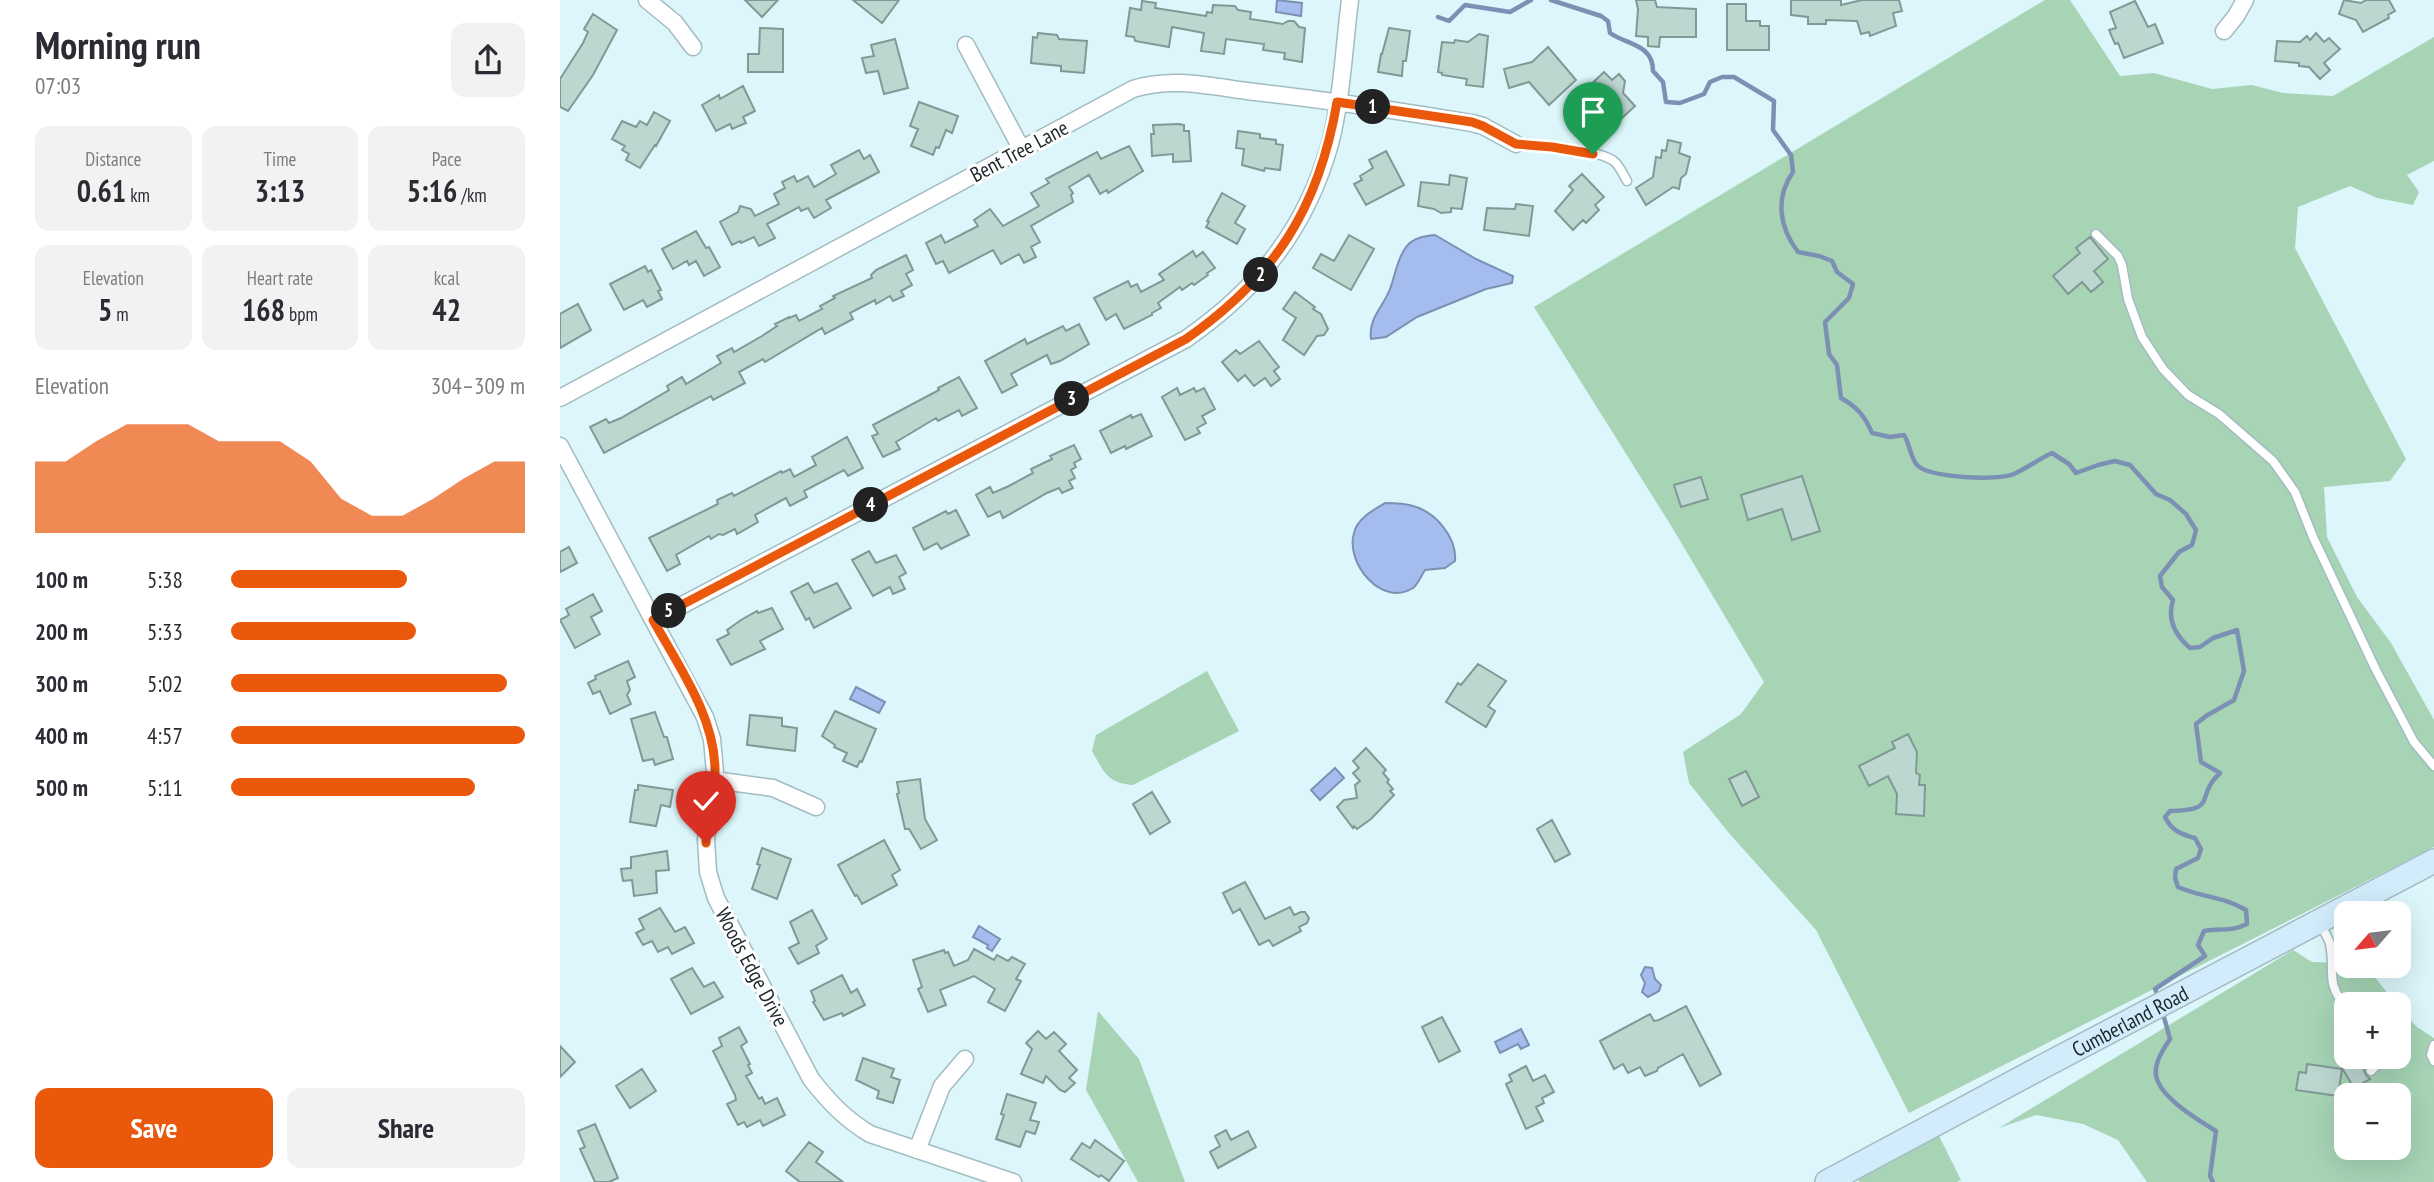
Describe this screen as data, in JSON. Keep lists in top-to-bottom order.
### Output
{
  "streets": {
    "main road": ["Cumberland Road"],
    "street": ["Bent Tree Lane", "Woods Edge Drive"]
  },
  "north": "bottom left",
  "page": {
    "heading": ["Morning run", "07:03"],
    "pins": [
      "1",
      "2",
      "3",
      "4",
      "5"
    ],
    "stats": [
      ["Distance", "0.61 km"],
      ["Time", "3:13"],
      ["Pace", "5:16 /km"],
      ["Elevation", "5 m"],
      ["Heart rate", "168 bpm"],
      ["kcal", "42"]
    ],
    "chart": ["Elevation", "304–309 m"],
    "list": [
      {
        "name": "100 m",
        "note": "5:38"
      },
      {
        "name": "200 m",
        "note": "5:33"
      },
      {
        "name": "300 m",
        "note": "5:02"
      },
      {
        "name": "400 m",
        "note": "4:57"
      },
      {
        "name": "500 m",
        "note": "5:11"
      }
    ],
    "map_buttons": ["+", "−"],
    "buttons": ["Save", "Share"]
  }
}
